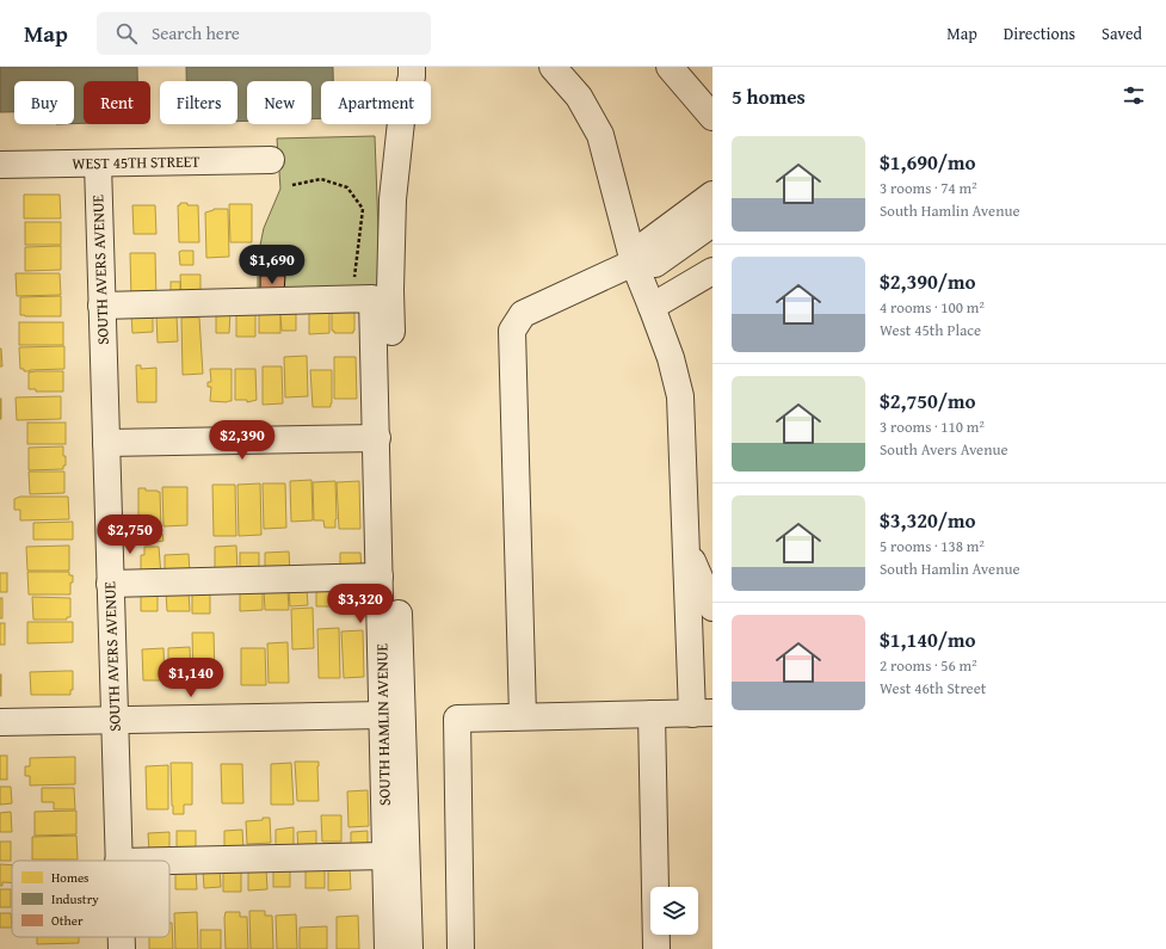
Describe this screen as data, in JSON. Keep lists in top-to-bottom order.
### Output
{
  "streets": {
    "street": ["WEST 45TH STREET", "SOUTH AVERS AVENUE", "SOUTH HAMLIN AVENUE"]
  },
  "crossings": [
    ["WEST 45TH STREET", "SOUTH AVERS AVENUE"]
  ],
  "legend": ["Homes", "Industry", "Other"],
  "page": {
    "header": "Map",
    "search": "Search here",
    "nav": ["Map", "Directions", "Saved"],
    "heading": "5 homes",
    "chip": [
      "Buy",
      "Rent",
      "Filters",
      "New",
      "Apartment"
    ],
    "list": [
      {
        "name": "$1,690/mo",
        "note": "3 rooms · 74 m² · South Hamlin Avenue"
      },
      {
        "name": "$2,390/mo",
        "note": "4 rooms · 100 m² · West 45th Place"
      },
      {
        "name": "$2,750/mo",
        "note": "3 rooms · 110 m² · South Avers Avenue"
      },
      {
        "name": "$3,320/mo",
        "note": "5 rooms · 138 m² · South Hamlin Avenue"
      },
      {
        "name": "$1,140/mo",
        "note": "2 rooms · 56 m² · West 46th Street"
      }
    ],
    "price": [
      "$1,690",
      "$2,390",
      "$2,750",
      "$3,320",
      "$1,140"
    ]
  }
}
